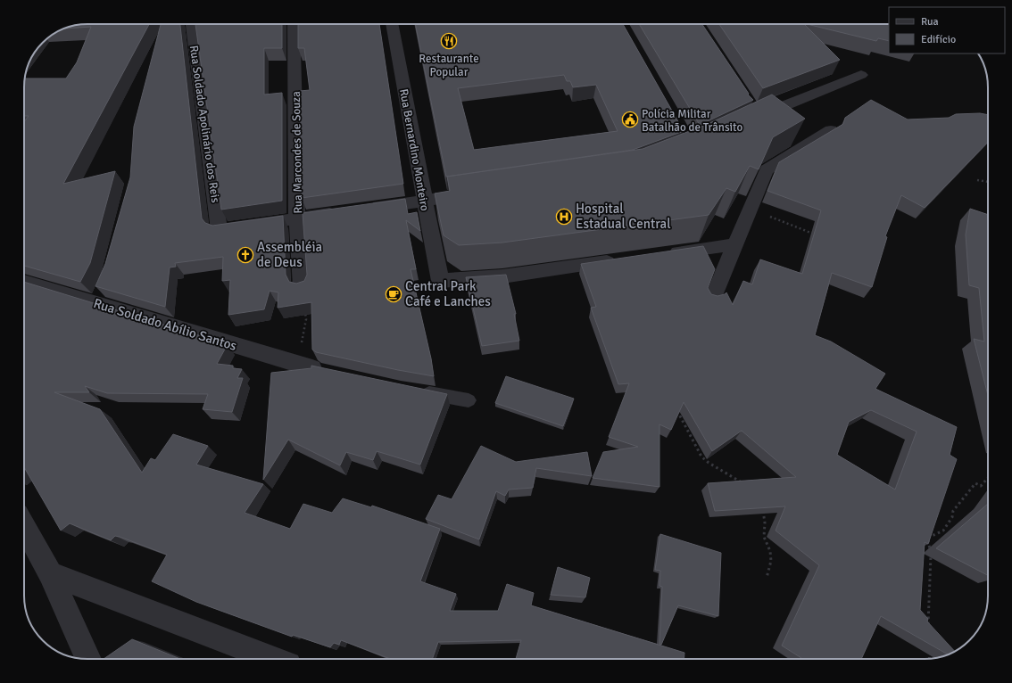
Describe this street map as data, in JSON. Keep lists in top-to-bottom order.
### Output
{
  "streets": {
    "street": [
      "Rua Soldado Apolinário dos Reis",
      "Rua Bernardino Monteiro",
      "Rua Marcondes de Souza",
      "Rua Soldado Abílio Santos"
    ]
  },
  "crossings": [
    ["Rua Soldado Apolinário dos Reis", "Rua Marcondes de Souza"]
  ],
  "places": {
    "restaurant": ["Restaurante Popular"],
    "public building": ["Polícia Militar Batalhão de Trânsito"],
    "hospital": ["Hospital Estadual Central"],
    "church": ["Assembléia de Deus"],
    "cafe": ["Central Park Café e Lanches"]
  },
  "legend": ["Rua", "Edifício"]
}
